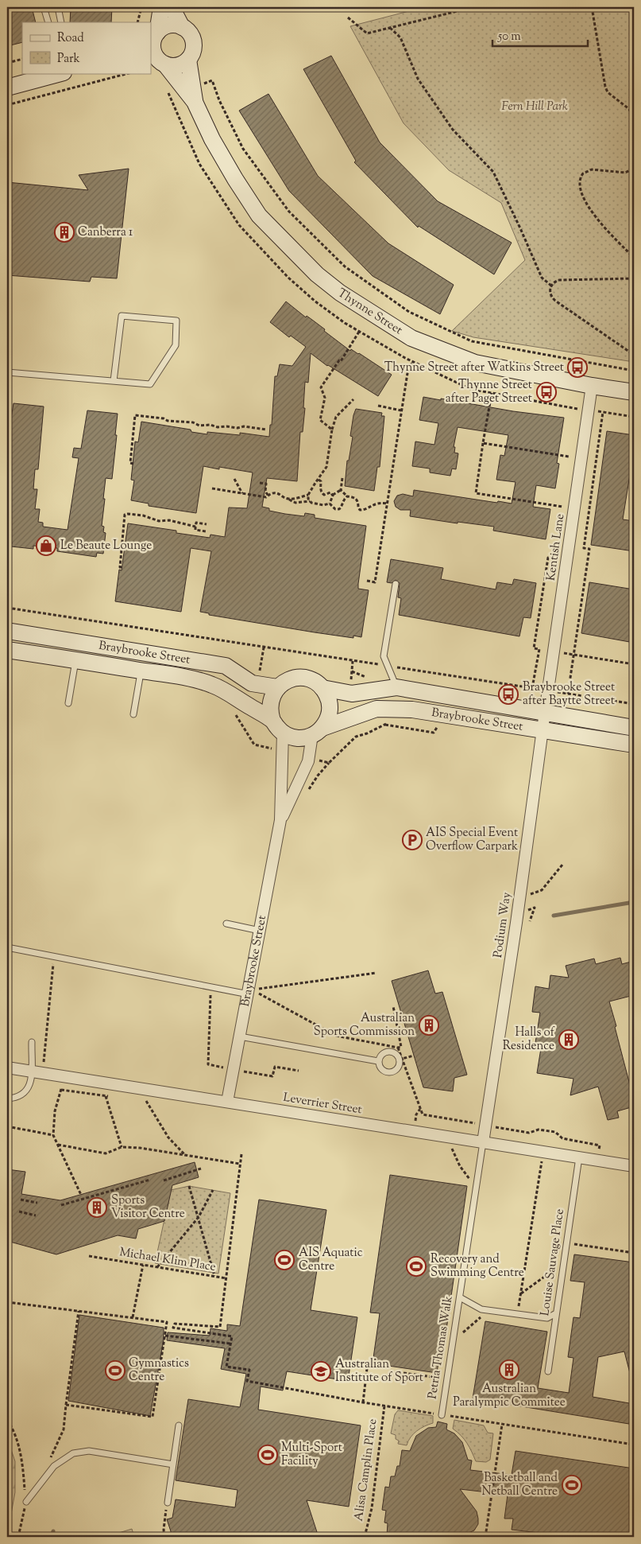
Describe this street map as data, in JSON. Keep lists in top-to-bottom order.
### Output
{
  "streets": {
    "street": [
      "Thynne Street",
      "Kentish Lane",
      "Braybrooke Street",
      "Podium Way",
      "Leverrier Street"
    ],
    "lane": ["Louise Sauvage Place", "Petria Thomas Walk"],
    "path": ["Michael Klim Place", "Alisa Camplin Place"]
  },
  "crossings": [
    ["Thynne Street", "Kentish Lane"],
    ["Kentish Lane", "Braybrooke Street"],
    ["Kentish Lane", "Podium Way"],
    ["Braybrooke Street", "Podium Way"],
    ["Braybrooke Street", "Leverrier Street"],
    ["Podium Way", "Leverrier Street"],
    ["Podium Way", "Petria Thomas Walk"],
    ["Leverrier Street", "Louise Sauvage Place"],
    ["Leverrier Street", "Petria Thomas Walk"]
  ],
  "parks": ["Fern Hill Park"],
  "places": {
    "building": [
      "Canberra 1",
      "Australian Sports Commission",
      "Halls of Residence",
      "Sports Visitor Centre",
      "Australian Paralympic Commitee"
    ],
    "bus stop": ["Thynne Street after Watkins Street", "Thynne Street after Paget Street", "Braybrooke Street after Baytte Street"],
    "shop": ["Le Beaute Lounge"],
    "parking": ["AIS Special Event Overflow Carpark"],
    "sports": [
      "AIS Aquatic Centre",
      "Recovery and Swimming Centre",
      "Gymnastics Centre",
      "Multi-Sport Facility",
      "Basketball and Netball Centre"
    ],
    "school or university": ["Australian Institute of Sport"]
  },
  "legend": ["Road", "Park"],
  "scale_bar": "50 m"
}
